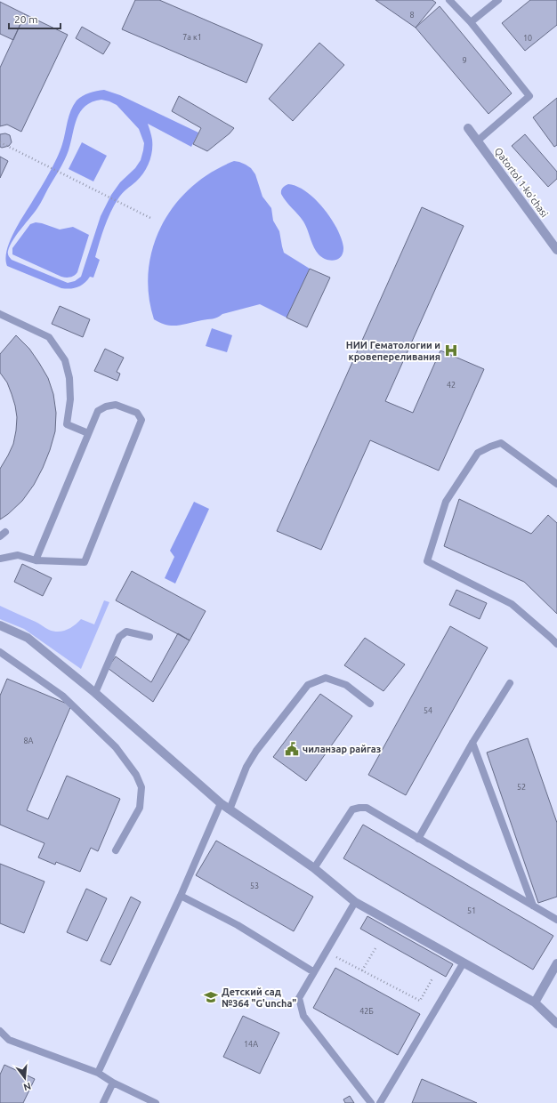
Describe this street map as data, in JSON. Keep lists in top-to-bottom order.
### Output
{
  "streets": {
    "street": ["Qatortol 1-ko'chasi"]
  },
  "places": {
    "hospital": ["НИИ Гематологии и кровепереливания"],
    "public building": ["чиланзар райгаз"],
    "school or university": ["Детский сад №364 \"G'uncha\""]
  },
  "house_numbers": [
    "8",
    "7a к1",
    "10",
    "9",
    "42",
    "54",
    "8A",
    "52",
    "53",
    "51",
    "42Б",
    "14A"
  ],
  "scale_bar": "20 m",
  "north": "bottom"
}
